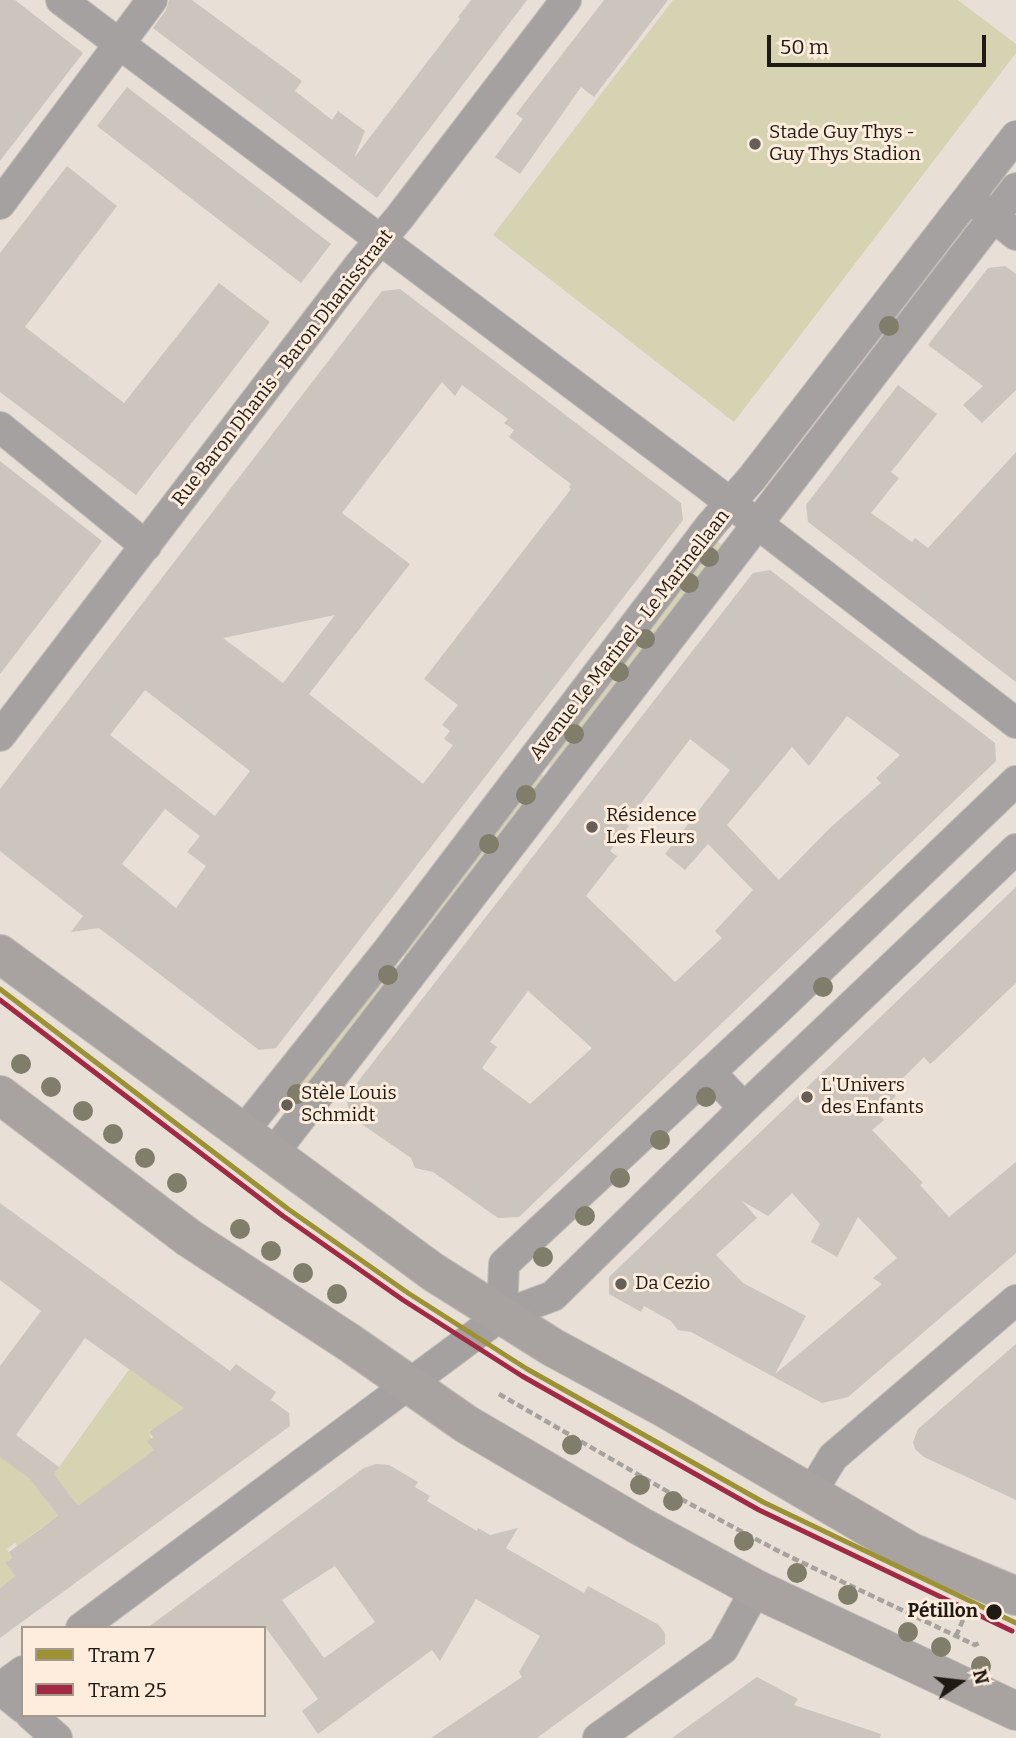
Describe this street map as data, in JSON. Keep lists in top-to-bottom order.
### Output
{
  "streets": {
    "street": ["Rue Baron Dhanis - Baron Dhanisstraat", "Avenue Le Marinel - Le Marinellaan"]
  },
  "places": [
    "Stade Guy Thys - Guy Thys Stadion",
    "Résidence Les Fleurs",
    "L'Univers des Enfants",
    "Stèle Louis Schmidt",
    "Da Cezio",
    "Pétillon"
  ],
  "lines": ["tram line 7", "tram line 25"],
  "legend": ["Tram 7", "Tram 25"],
  "scale_bar": "50 m",
  "north": "right"
}
